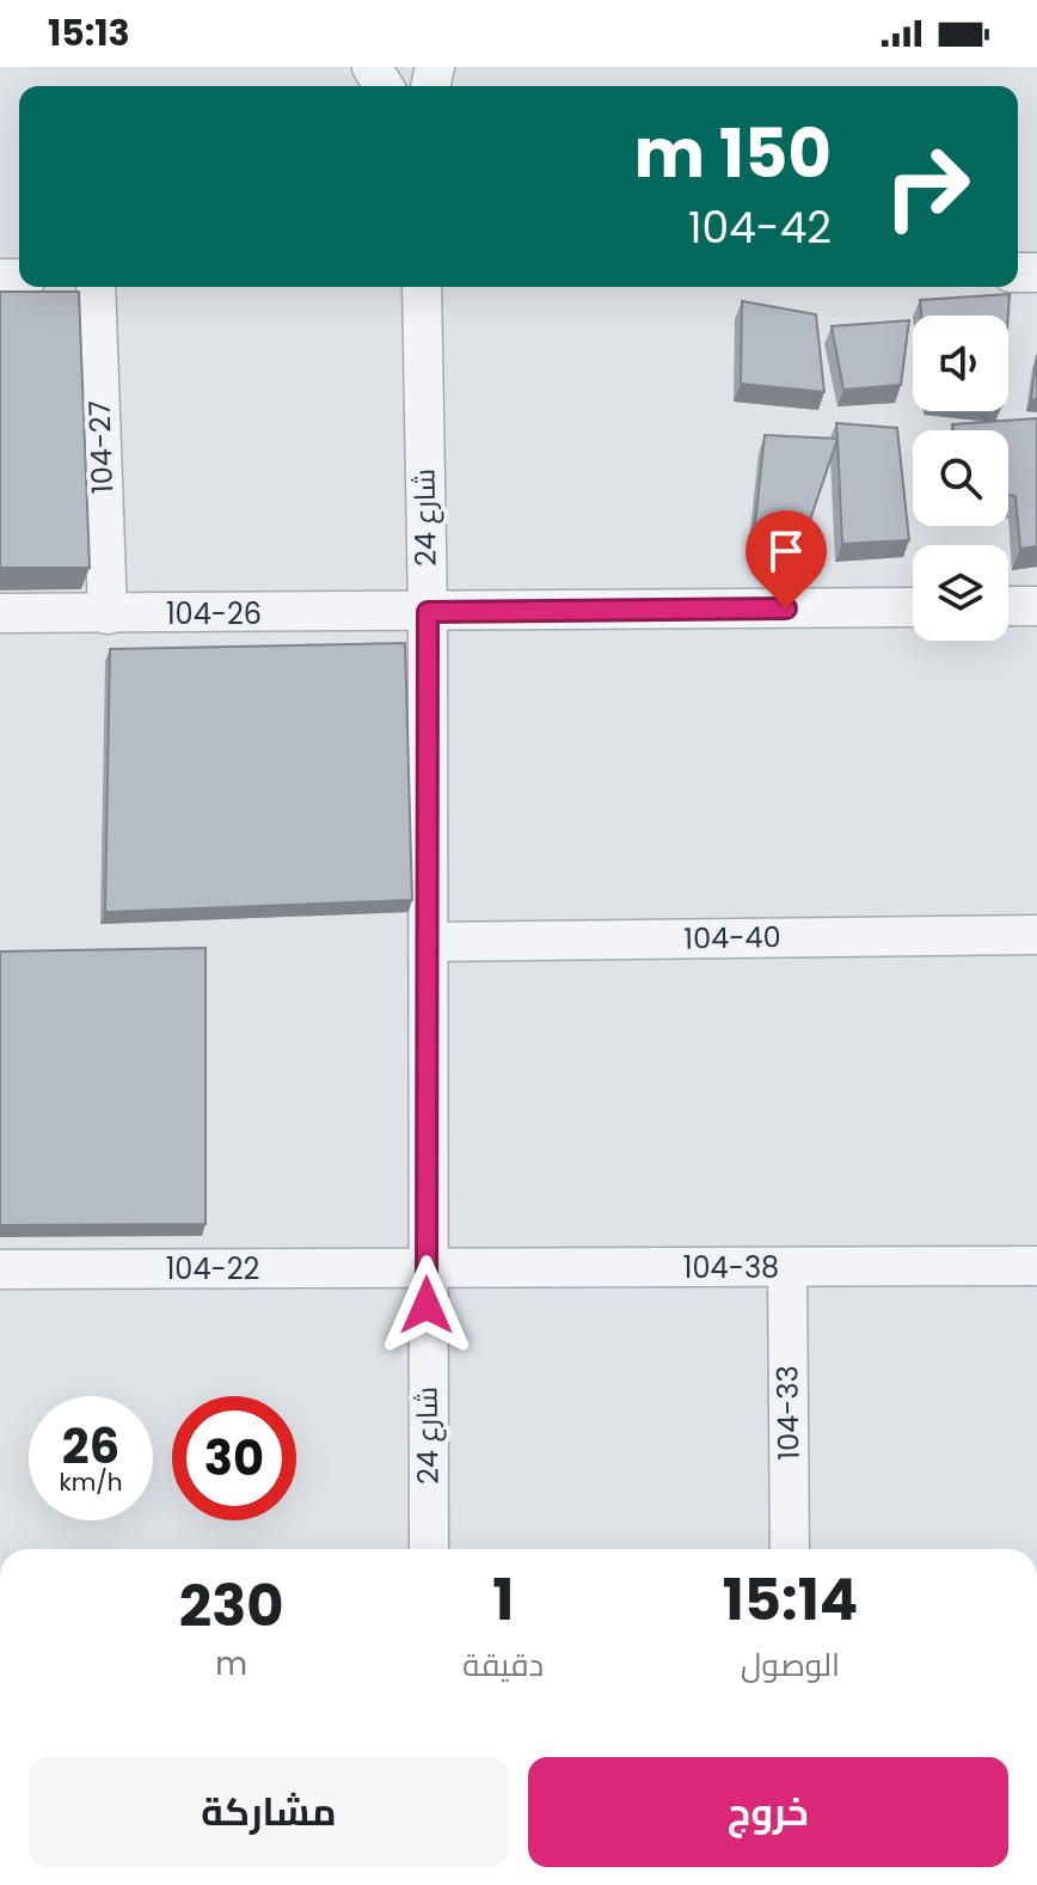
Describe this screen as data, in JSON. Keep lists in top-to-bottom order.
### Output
{
  "streets": {
    "street": [
      "104-27",
      "شارع 24",
      "104-26",
      "104-40",
      "104-38",
      "104-22",
      "104-33"
    ]
  },
  "crossings": [
    ["104-27", "104-26"],
    ["شارع 24", "104-26"],
    ["شارع 24", "104-40"],
    ["شارع 24", "104-38"],
    ["شارع 24", "104-22"],
    ["104-38", "104-22"],
    ["104-38", "104-33"]
  ],
  "page": {
    "status": "15:13",
    "turn": ["150 m", "104-42"],
    "speed": "26 km/h",
    "limit": "30",
    "eta": [
      "15:14",
      "الوصول",
      "1",
      "دقيقة",
      "230",
      "m"
    ],
    "buttons": ["خروج", "مشاركة"]
  }
}
